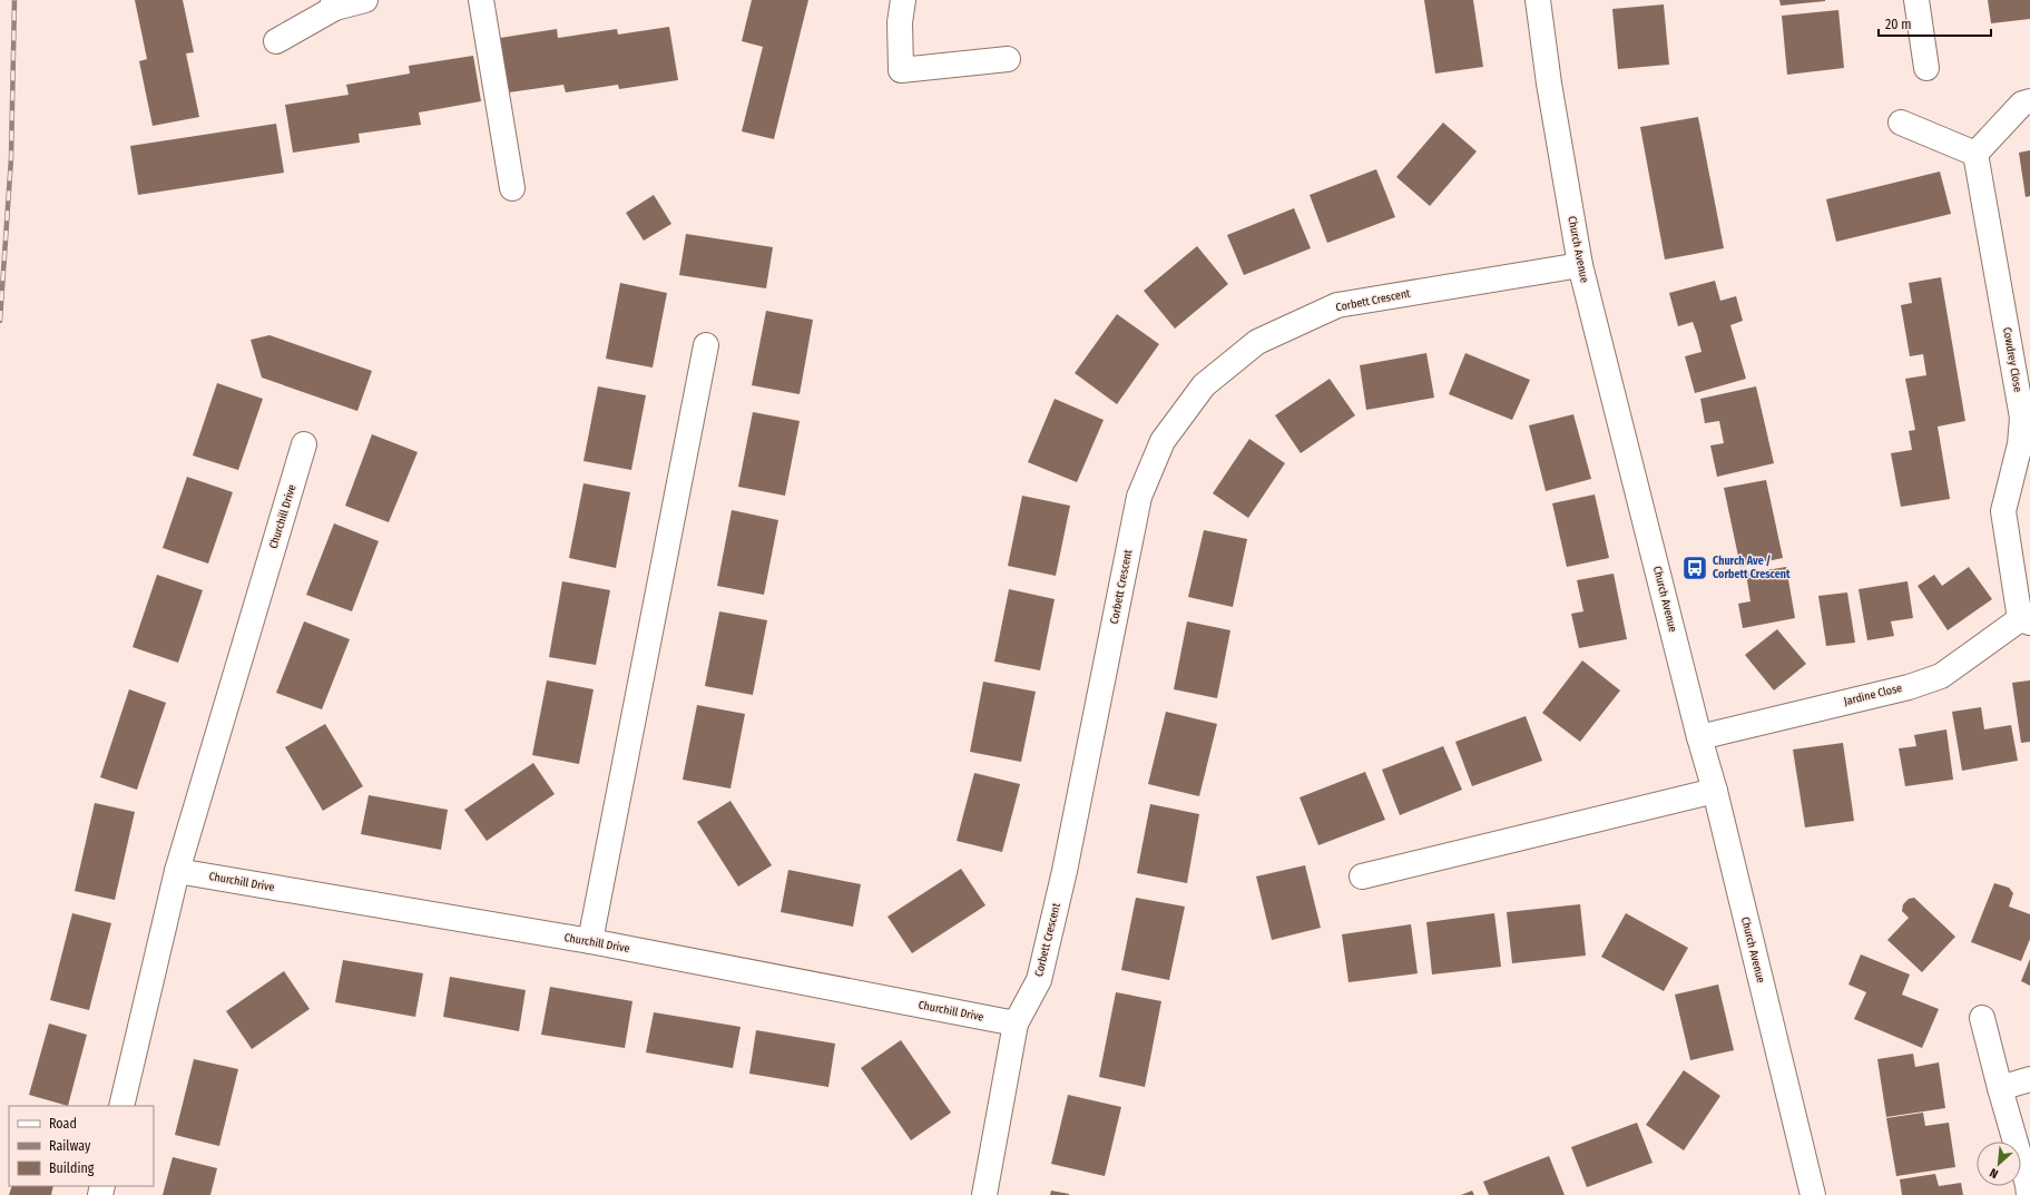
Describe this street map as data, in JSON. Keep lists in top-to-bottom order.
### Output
{
  "streets": {
    "street": [
      "Church Avenue",
      "Corbett Crescent",
      "Cowdrey Close",
      "Churchill Drive",
      "Jardine Close"
    ]
  },
  "crossings": [
    ["Church Avenue", "Corbett Crescent"],
    ["Church Avenue", "Jardine Close"],
    ["Corbett Crescent", "Churchill Drive"],
    ["Cowdrey Close", "Jardine Close"]
  ],
  "places": {
    "bus stop": ["Church Ave / Corbett Crescent"]
  },
  "legend": ["Road", "Railway", "Building"],
  "scale_bar": "20 m",
  "north": "bottom left"
}
